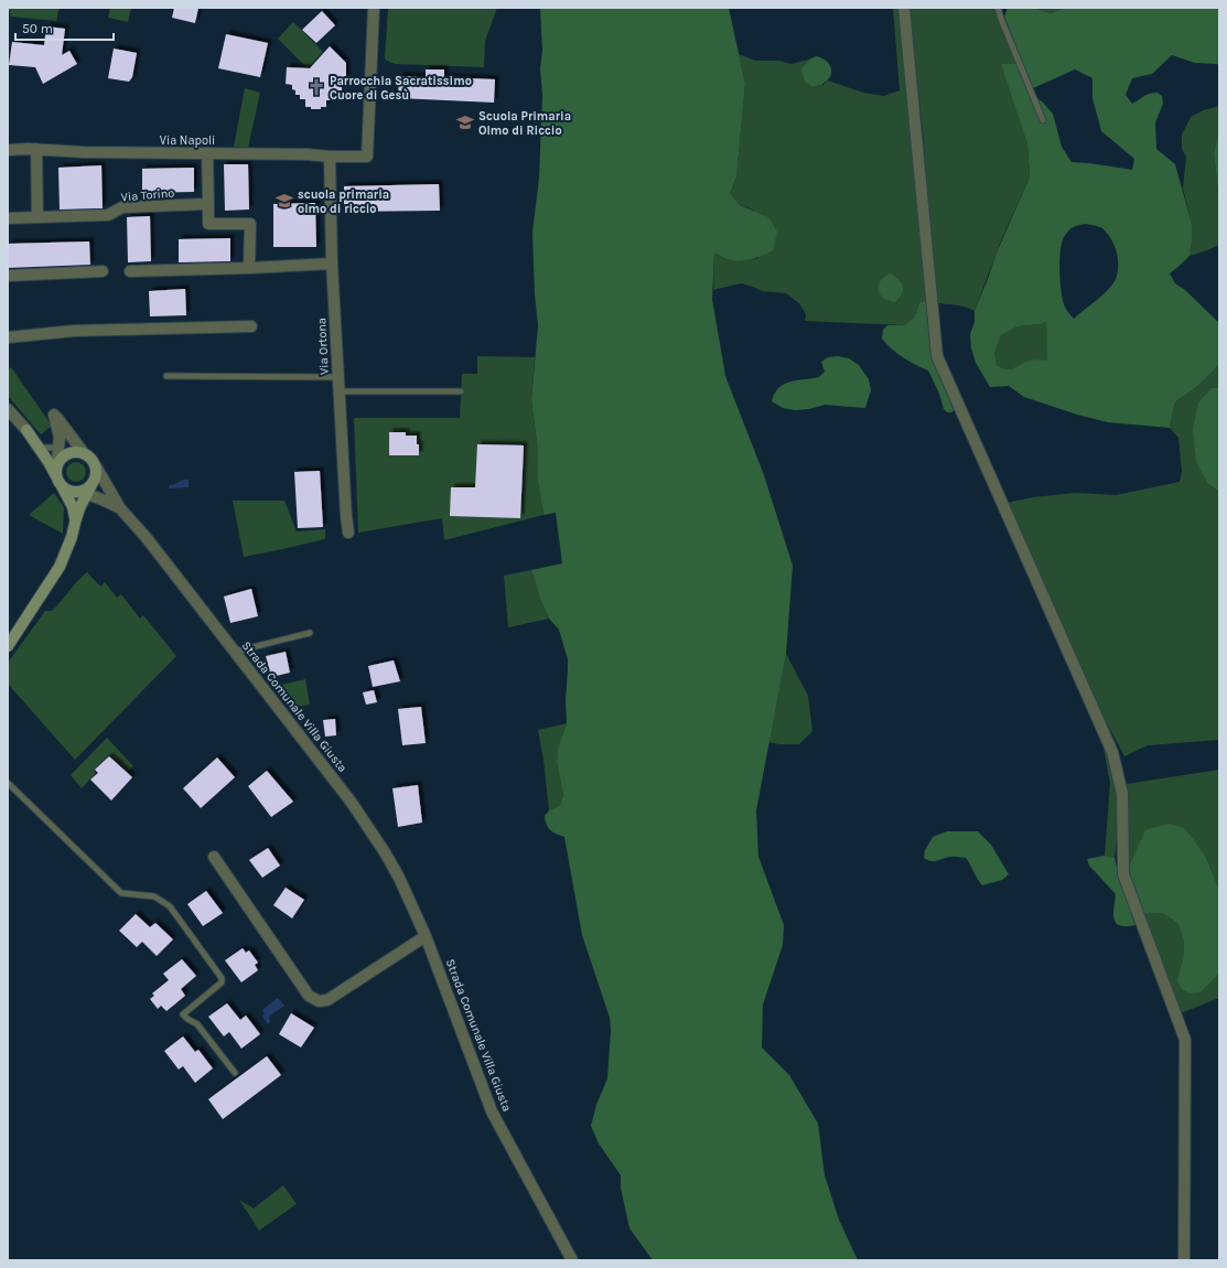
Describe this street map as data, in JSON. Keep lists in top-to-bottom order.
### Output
{
  "streets": {
    "street": [
      "Via Napoli",
      "Via Torino",
      "Via Ortona",
      "Strada Comunale Villa Giusta"
    ]
  },
  "crossings": [
    ["Via Napoli", "Via Ortona"]
  ],
  "places": {
    "church": ["Parrocchia Sacratissimo Cuore di Gesù"],
    "school or university": ["Scuola Primaria Olmo di Riccio", "scuola primaria olmo di riccio"]
  },
  "scale_bar": "50 m"
}
